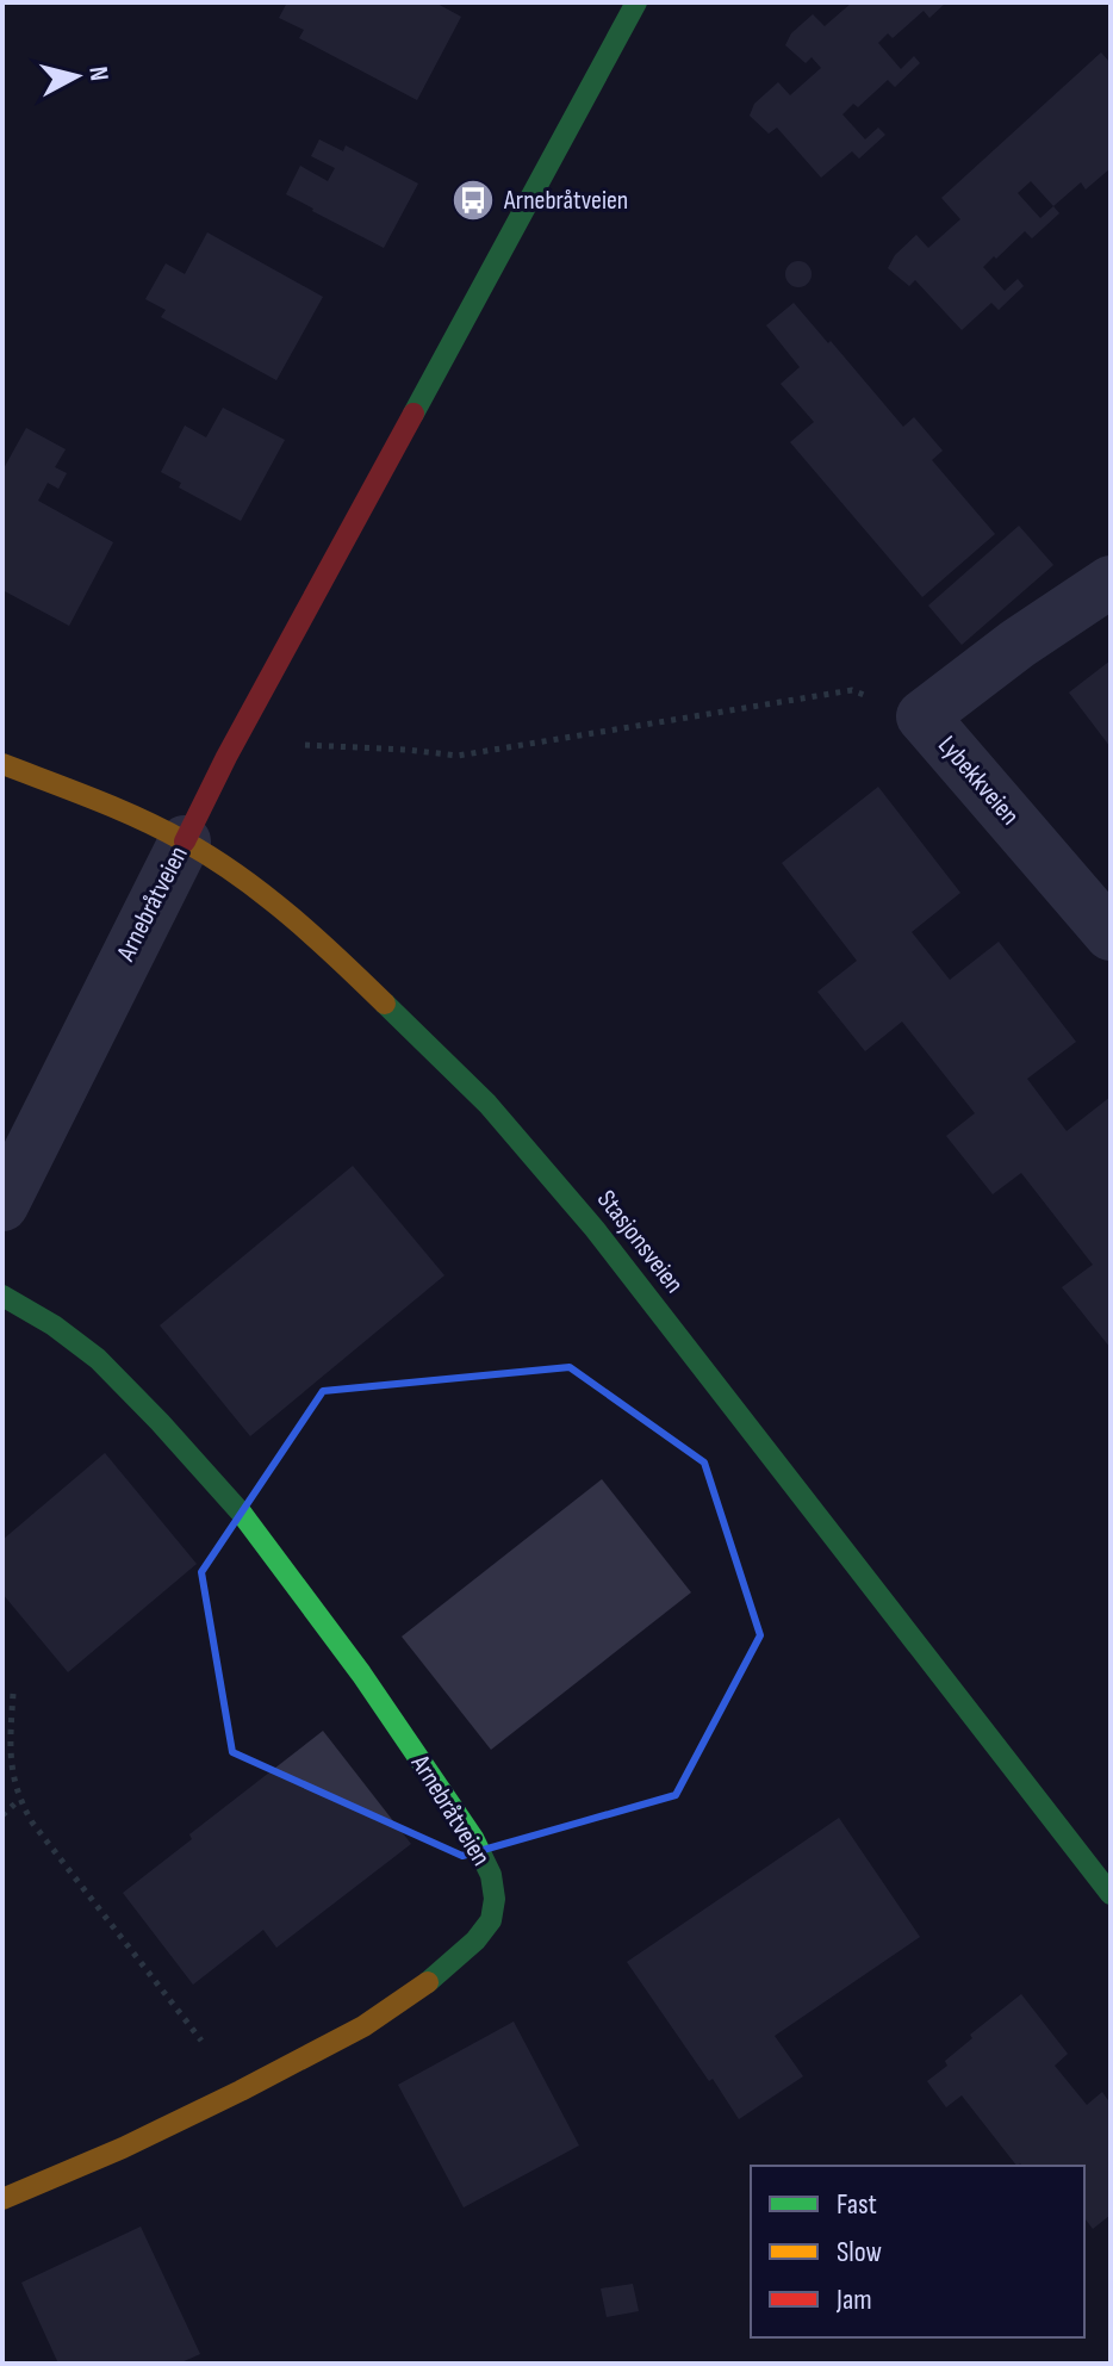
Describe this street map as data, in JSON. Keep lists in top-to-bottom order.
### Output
{
  "streets": {
    "street": ["Lybekkveien", "Arnebråtveien", "Stasjonsveien"]
  },
  "crossings": [
    ["Arnebråtveien", "Stasjonsveien"]
  ],
  "places": {
    "bus stop": ["Arnebråtveien"]
  },
  "legend": ["Fast", "Slow", "Jam"],
  "north": "right"
}
